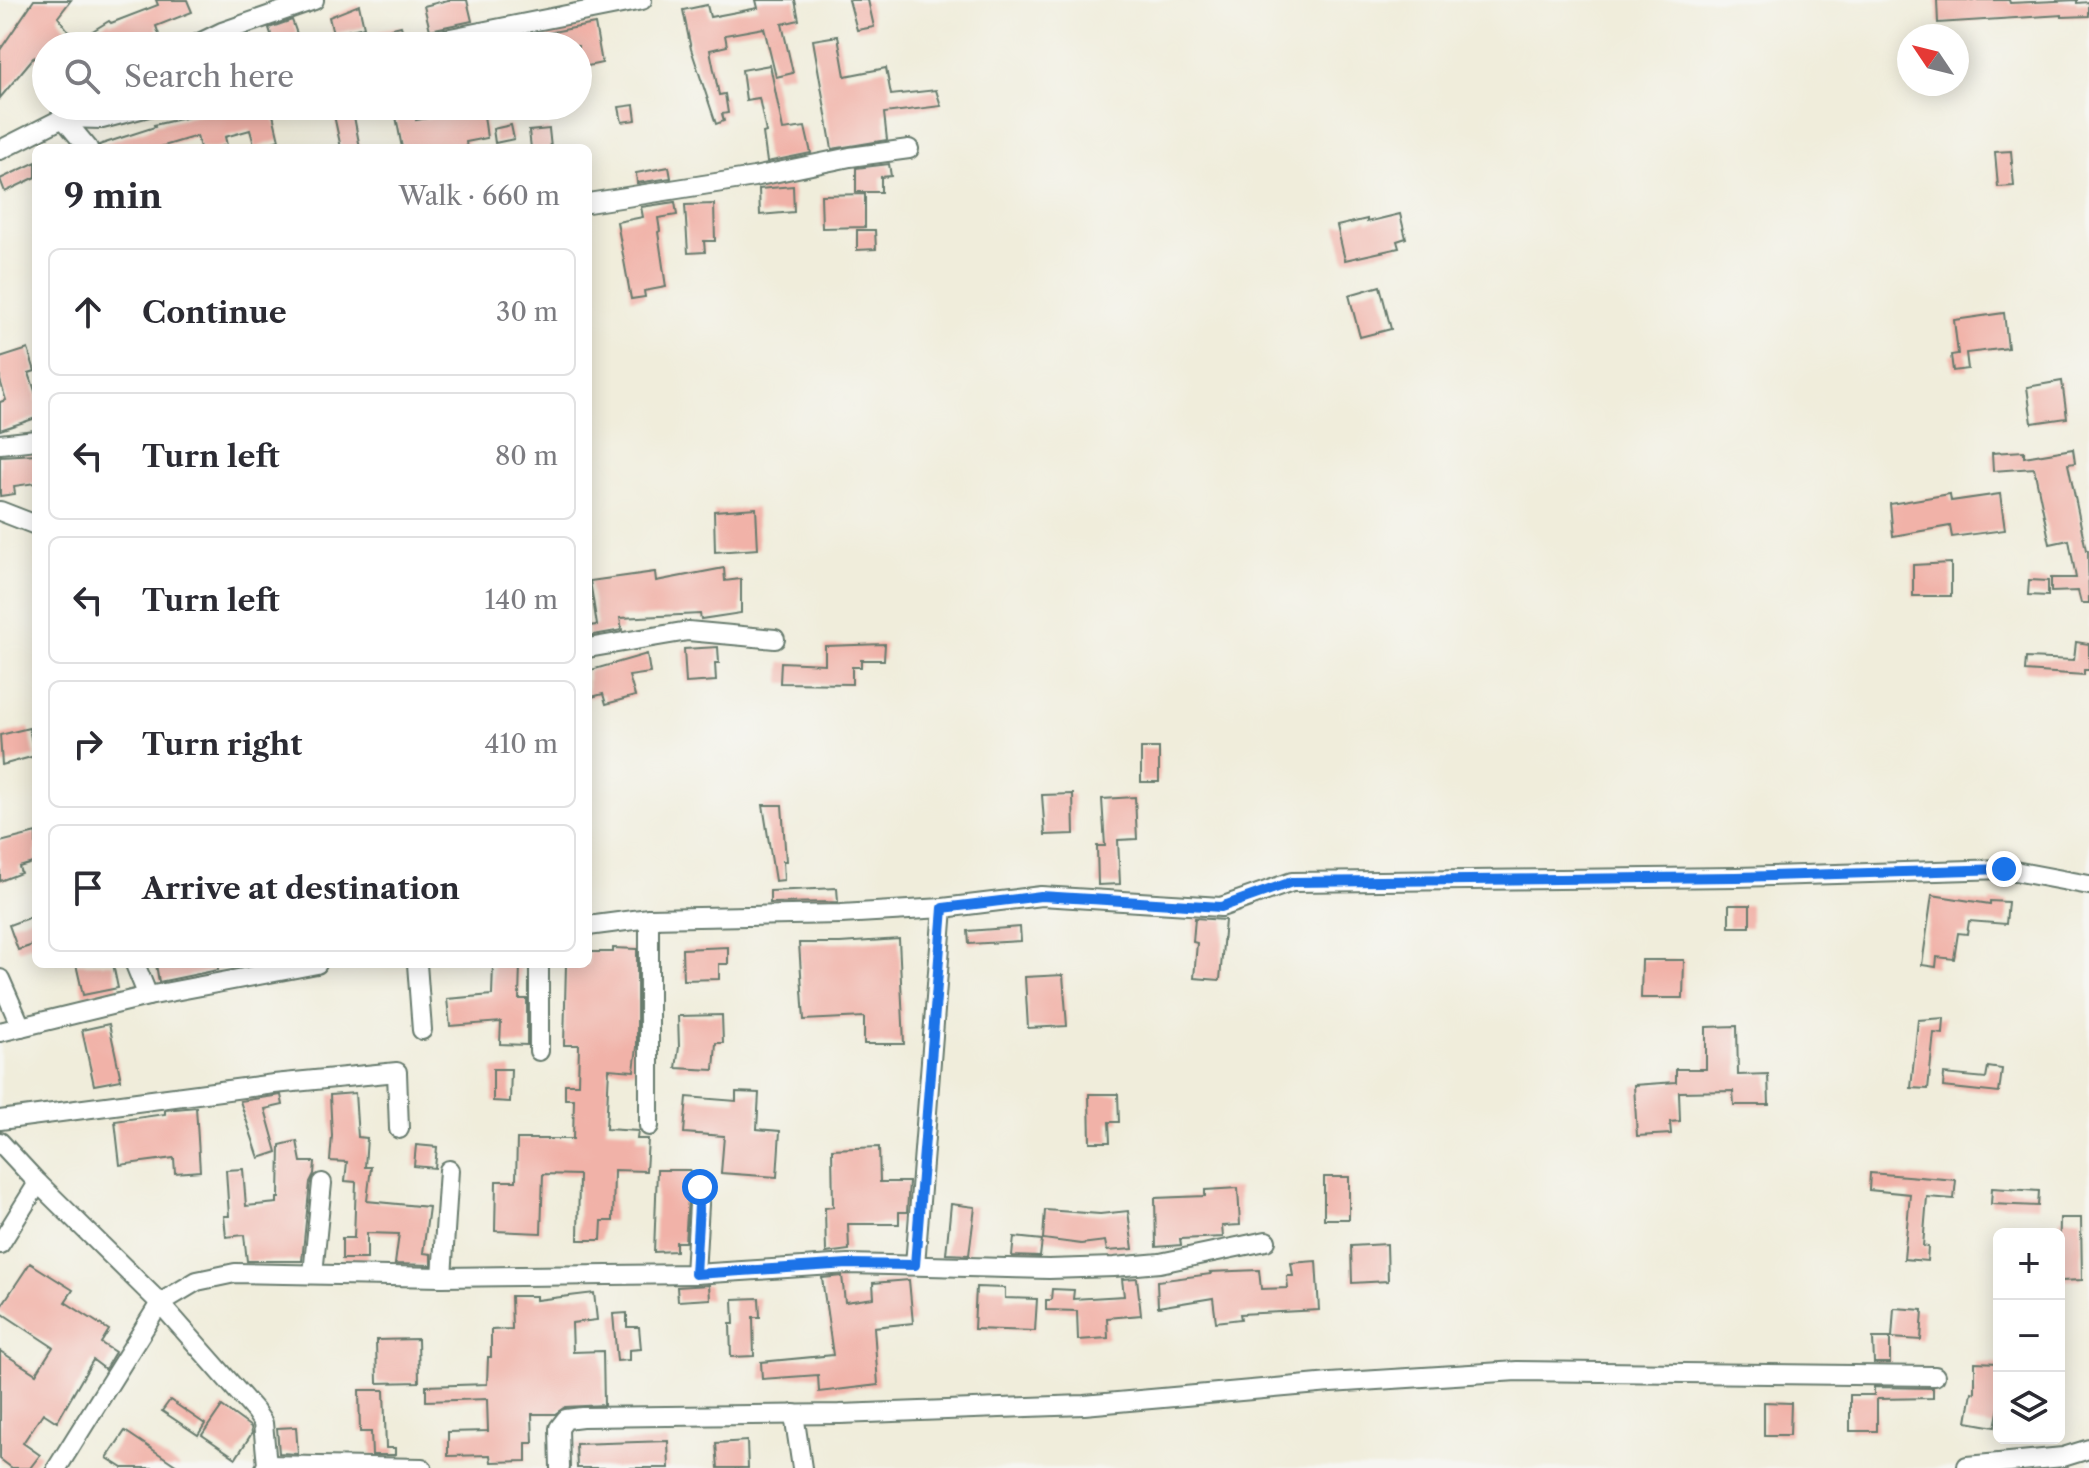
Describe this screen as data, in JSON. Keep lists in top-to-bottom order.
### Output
{
  "north": "top left",
  "page": {
    "search": "Search here",
    "heading": ["9 min", "Walk · 660 m"],
    "list": [
      ["Continue", "30 m"],
      ["Turn left", "80 m"],
      ["Turn left", "140 m"],
      ["Turn right", "410 m"],
      "Arrive at destination"
    ],
    "map_buttons": ["+", "−"]
  }
}
